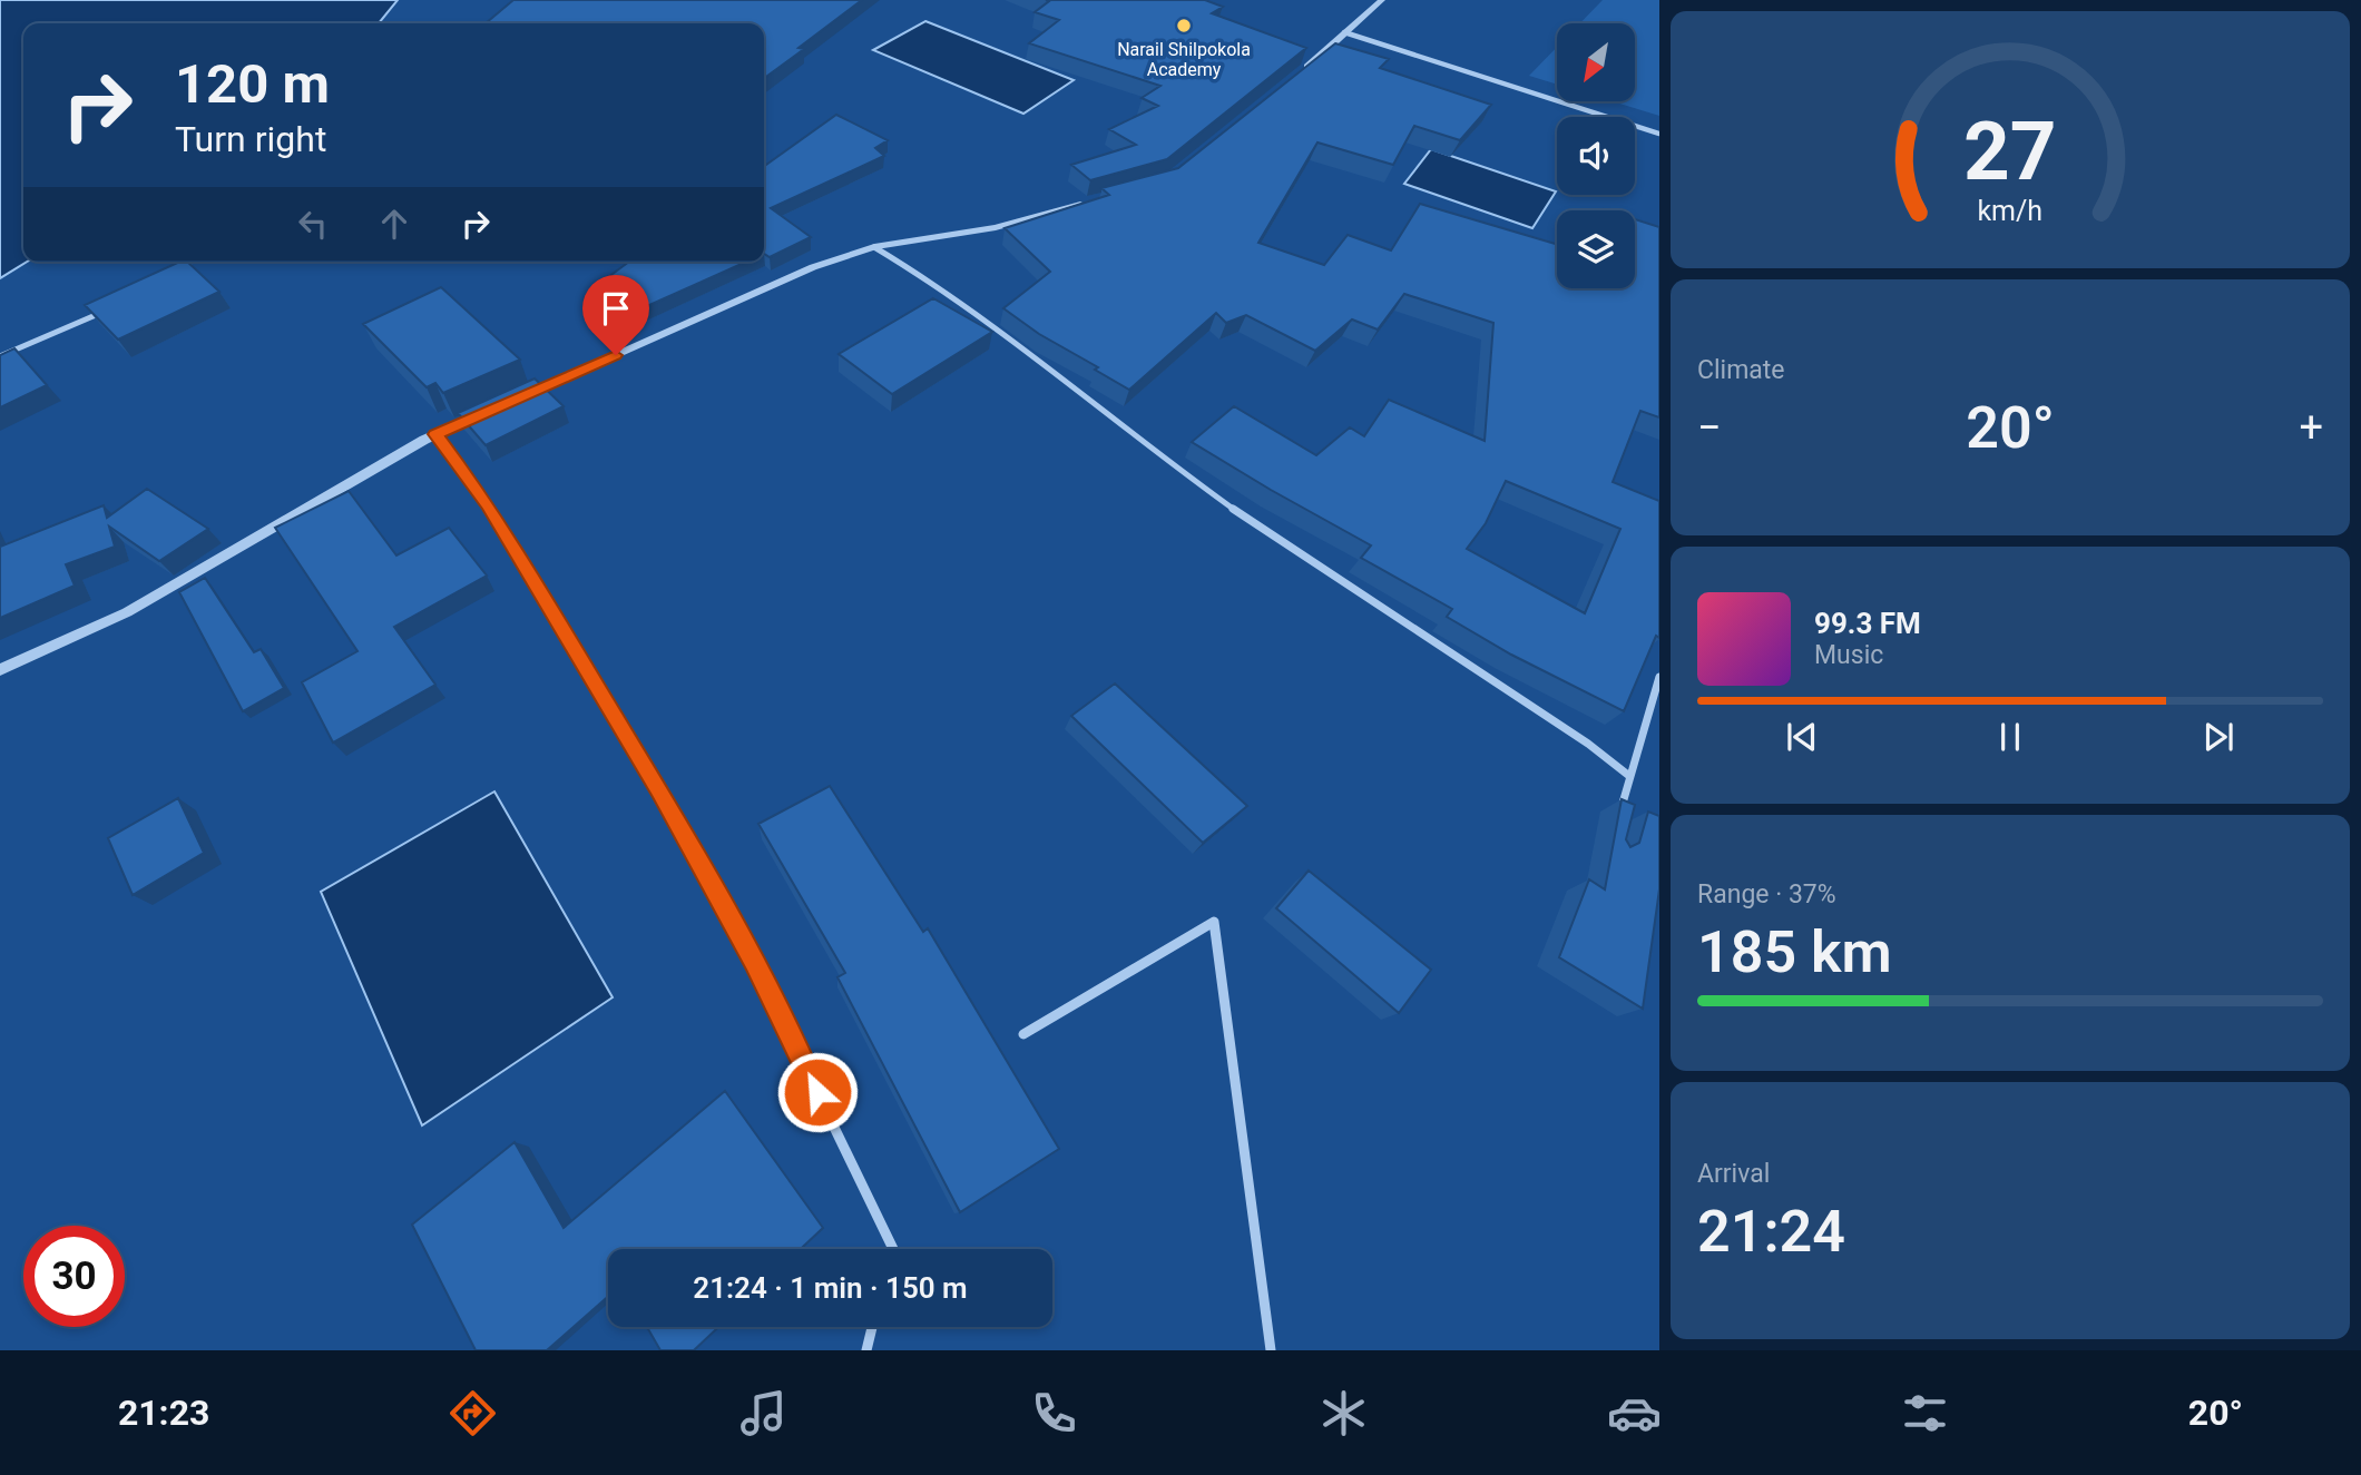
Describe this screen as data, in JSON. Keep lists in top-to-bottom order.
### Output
{
  "places": ["Narail Shilpokola Academy"],
  "north": "bottom left",
  "page": {
    "turn": ["120 m", "Turn right"],
    "tile": [
      "Climate",
      ["Range · 37%", "185 km"],
      ["Arrival", "21:24"]
    ],
    "heat": ["−", "20°", "+"],
    "song": ["99.3 FM", "Music"],
    "limit": "30",
    "trip": "21:24 · 1 min · 150 m",
    "tabs": ["21:23", "20°"],
    "gauge": ["27", "km/h"]
  }
}
